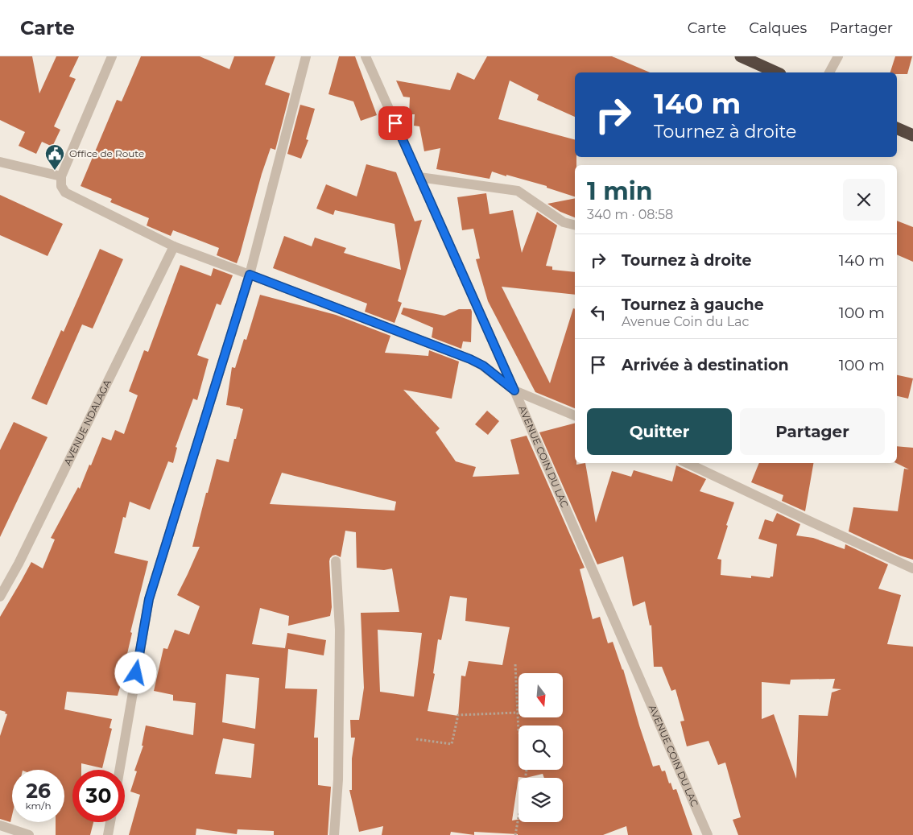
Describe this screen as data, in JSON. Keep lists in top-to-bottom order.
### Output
{
  "streets": {
    "street": ["AVENUE NDALAGA", "AVENUE COIN DU LAC"]
  },
  "places": {
    "public building": ["Office de Route"]
  },
  "north": "bottom",
  "page": {
    "header": "Carte",
    "nav": ["Carte", "Calques", "Partager"],
    "turn": ["140 m", "Tournez à droite"],
    "heading": ["1 min", "340 m · 08:58"],
    "list": [
      {
        "name": "Tournez à droite",
        "value": "140 m"
      },
      {
        "name": "Tournez à gauche",
        "note": "Avenue Coin du Lac",
        "value": "100 m"
      },
      {
        "name": "Arrivée à destination",
        "value": "100 m"
      }
    ],
    "buttons": ["Quitter", "Partager"],
    "speed": "26 km/h",
    "limit": "30"
  }
}
